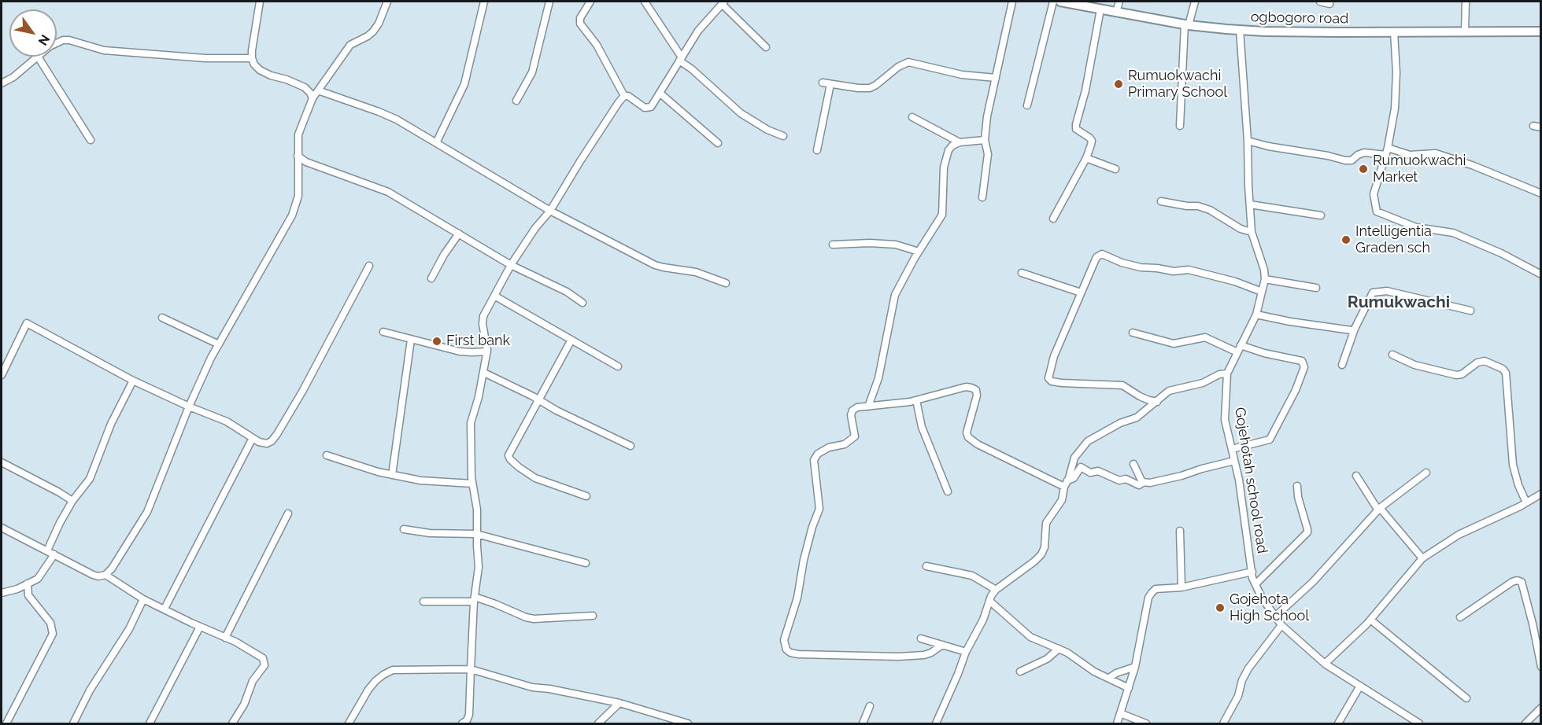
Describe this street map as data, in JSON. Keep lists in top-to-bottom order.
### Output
{
  "streets": {
    "street": ["ogbogoro road", "Gojehotah school road"]
  },
  "crossings": [
    ["ogbogoro road", "Gojehotah school road"]
  ],
  "districts": ["Rumukwachi"],
  "places": [
    "Rumuokwachi Primary School",
    "Rumuokwachi Market",
    "Intelligentia Graden sch",
    "First bank",
    "Gojehota High School"
  ],
  "north": "bottom right"
}
